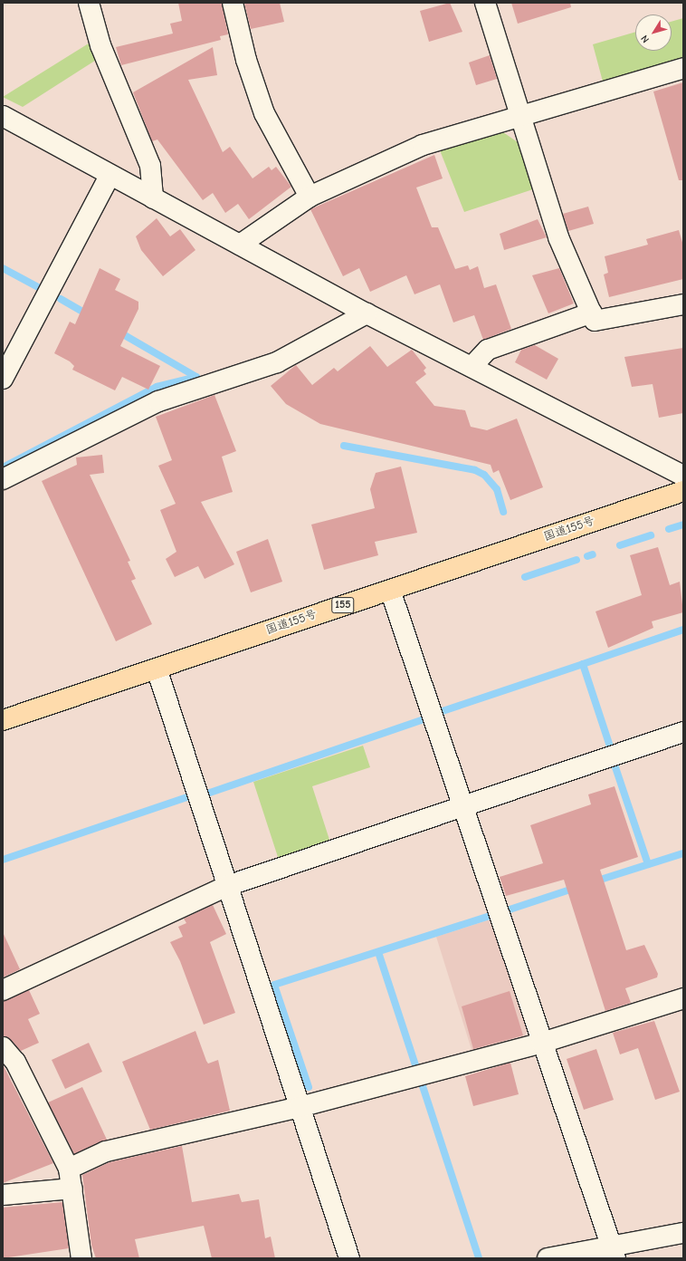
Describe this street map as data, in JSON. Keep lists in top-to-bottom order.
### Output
{
  "streets": {
    "highway": ["国道155号", "155"]
  },
  "north": "bottom left"
}
